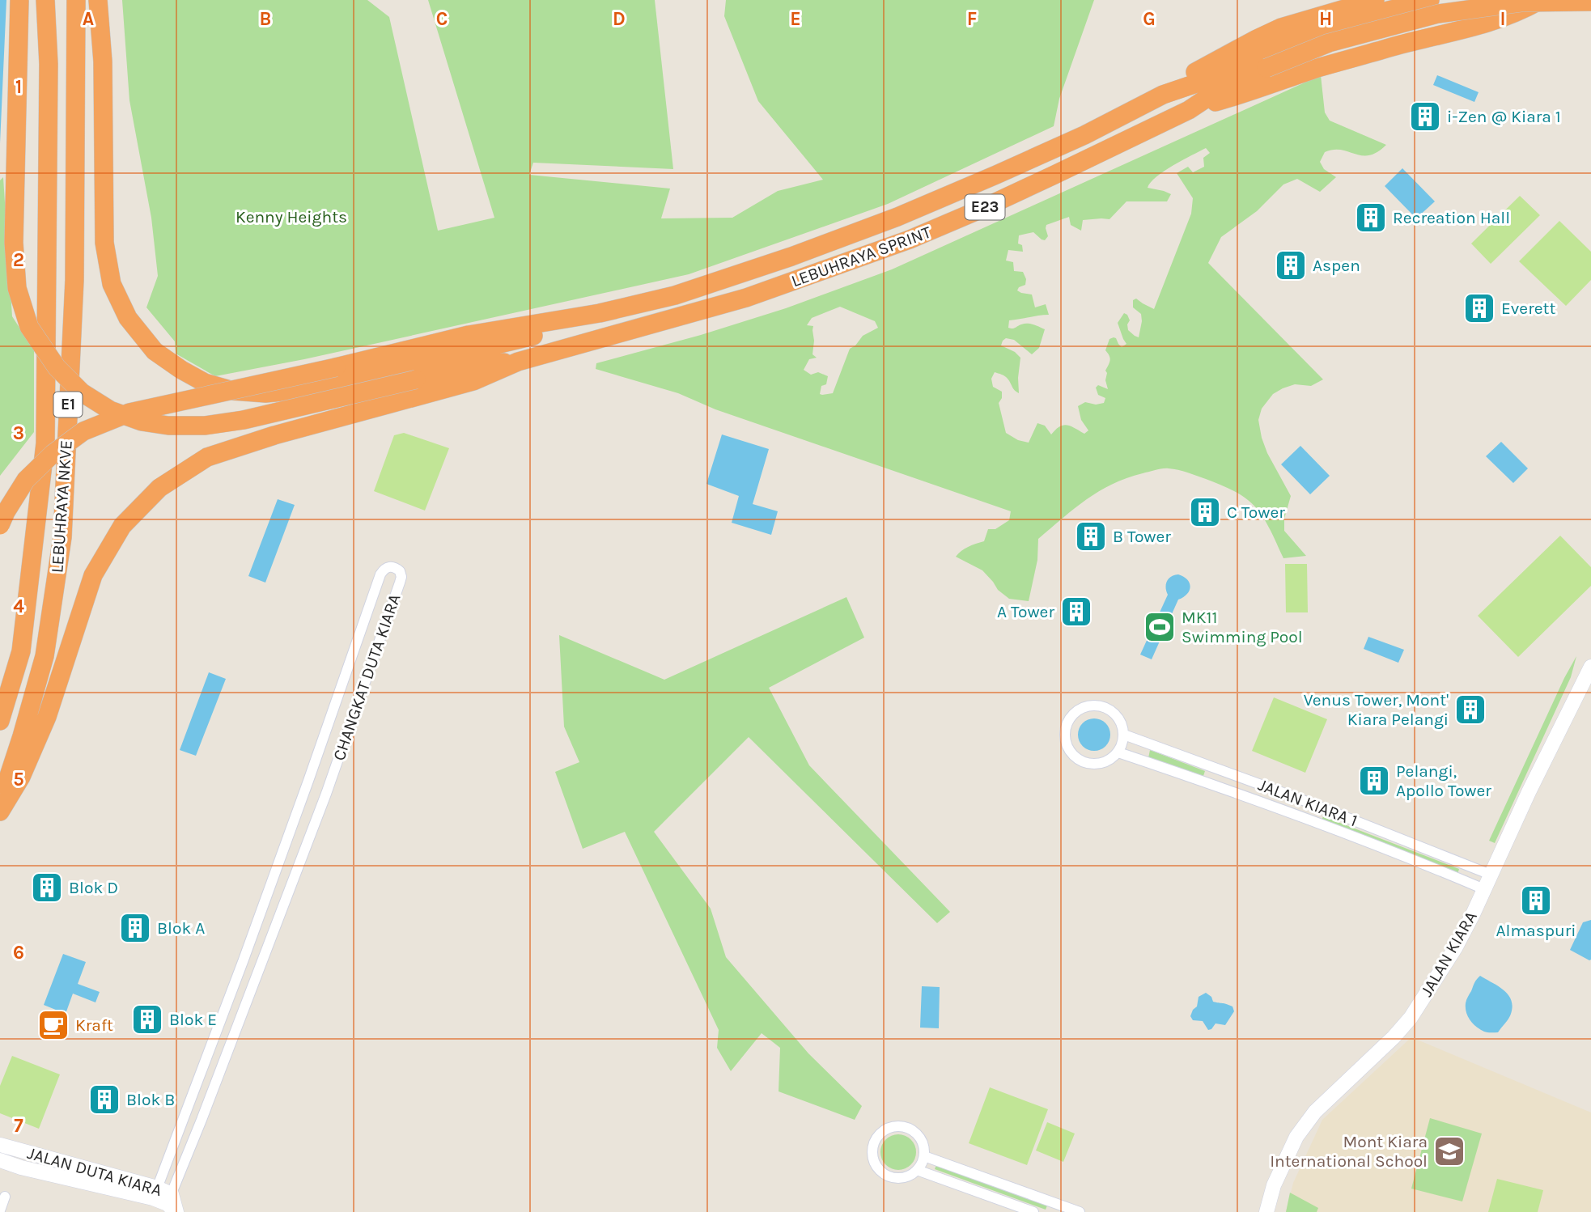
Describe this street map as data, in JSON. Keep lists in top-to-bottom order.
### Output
{
  "streets": {
    "highway": [
      "E23",
      "LEBUHRAYA SPRINT",
      "E1",
      "LEBUHRAYA NKVE"
    ],
    "main road": ["JALAN KIARA", "JALAN DUTA KIARA"],
    "street": ["CHANGKAT DUTA KIARA", "JALAN KIARA 1"]
  },
  "crossings": [
    ["CHANGKAT DUTA KIARA", "JALAN DUTA KIARA"],
    ["JALAN KIARA 1", "JALAN KIARA"]
  ],
  "parks": ["Kenny Heights"],
  "places": {
    "building": [
      "i-Zen @ Kiara 1",
      "Recreation Hall",
      "Aspen",
      "Everett",
      "C Tower",
      "B Tower",
      "A Tower",
      "Venus Tower, Mont' Kiara Pelangi",
      "Pelangi, Apollo Tower",
      "Blok D",
      "Almaspuri",
      "Blok A",
      "Blok E",
      "Blok B"
    ],
    "sports": ["MK11 Swimming Pool"],
    "cafe": ["Kraft"],
    "school or university": ["Mont Kiara International School"]
  },
  "grid": {
    "columns": [
      "A",
      "B",
      "C",
      "D",
      "E",
      "F",
      "G",
      "H",
      "I"
    ],
    "rows": [
      "1",
      "2",
      "3",
      "4",
      "5",
      "6",
      "7"
    ]
  }
}
